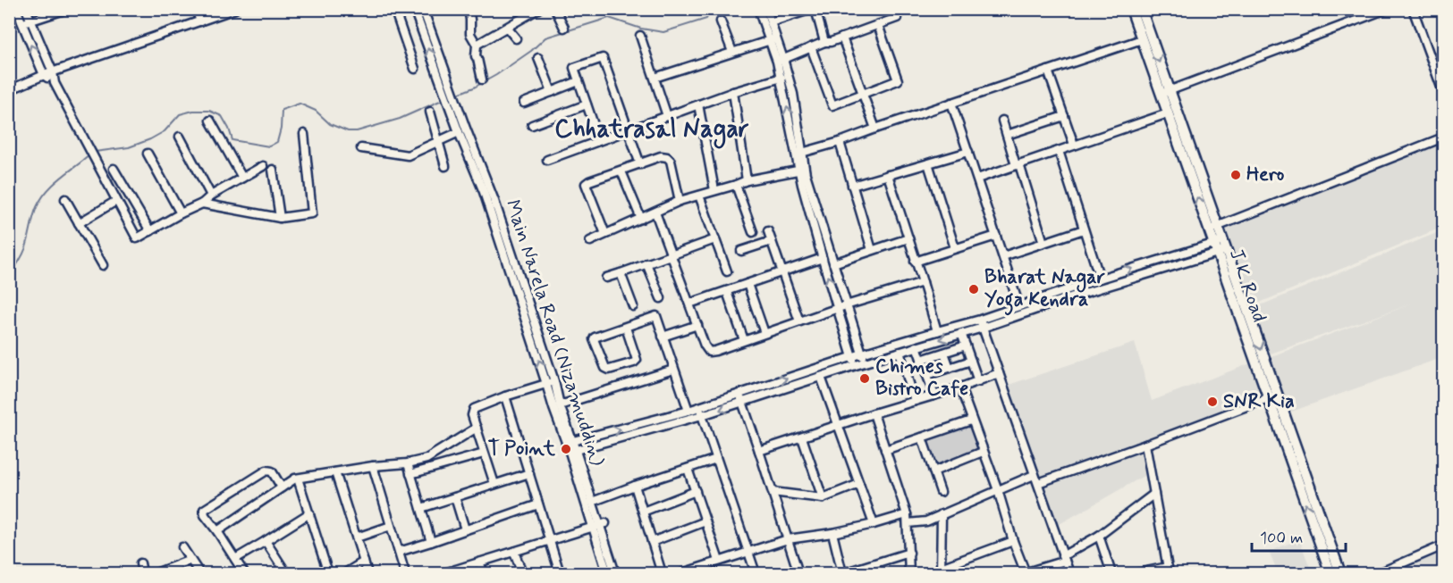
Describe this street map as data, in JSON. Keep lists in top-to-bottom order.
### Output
{
  "streets": {
    "main road": ["J K Road"],
    "street": ["Main Narela Road (Nizamuddin)"]
  },
  "districts": ["Chhatrasal Nagar"],
  "places": [
    "Hero",
    "Bharat Nagar Yoga Kendra",
    "Chimes Bistro Cafe",
    "SNR Kia",
    "T Point"
  ],
  "scale_bar": "100 m"
}
